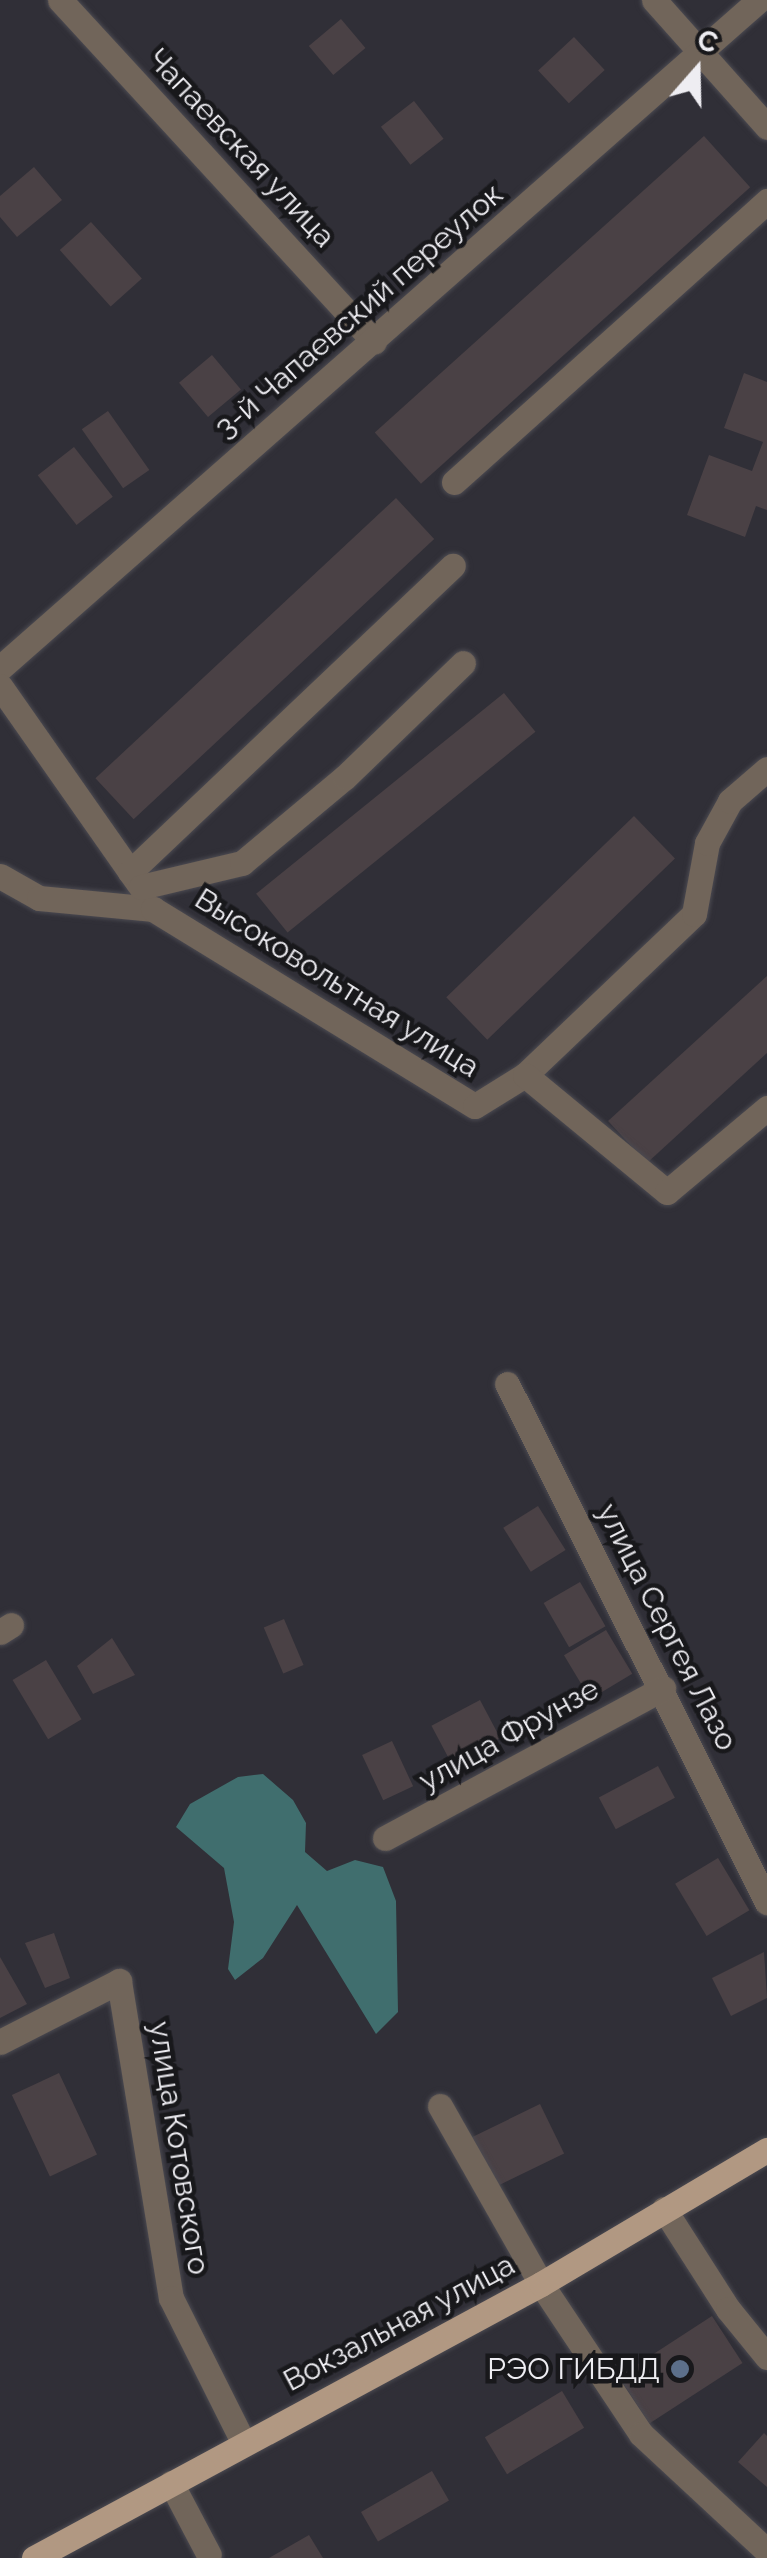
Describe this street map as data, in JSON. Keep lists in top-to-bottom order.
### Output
{
  "streets": {
    "main road": ["Вокзальная улица"],
    "street": [
      "Чапаевская улица",
      "3-й Чапаевский переулок",
      "Высоковольтная улица",
      "улица Сергея Лазо",
      "улица Фрунзе",
      "улица Котовского"
    ]
  },
  "crossings": [
    ["Чапаевская улица", "3-й Чапаевский переулок"],
    ["улица Сергея Лазо", "улица Фрунзе"],
    ["улица Котовского", "Вокзальная улица"]
  ],
  "places": ["РЭО ГИБДД"],
  "north": "top"
}
